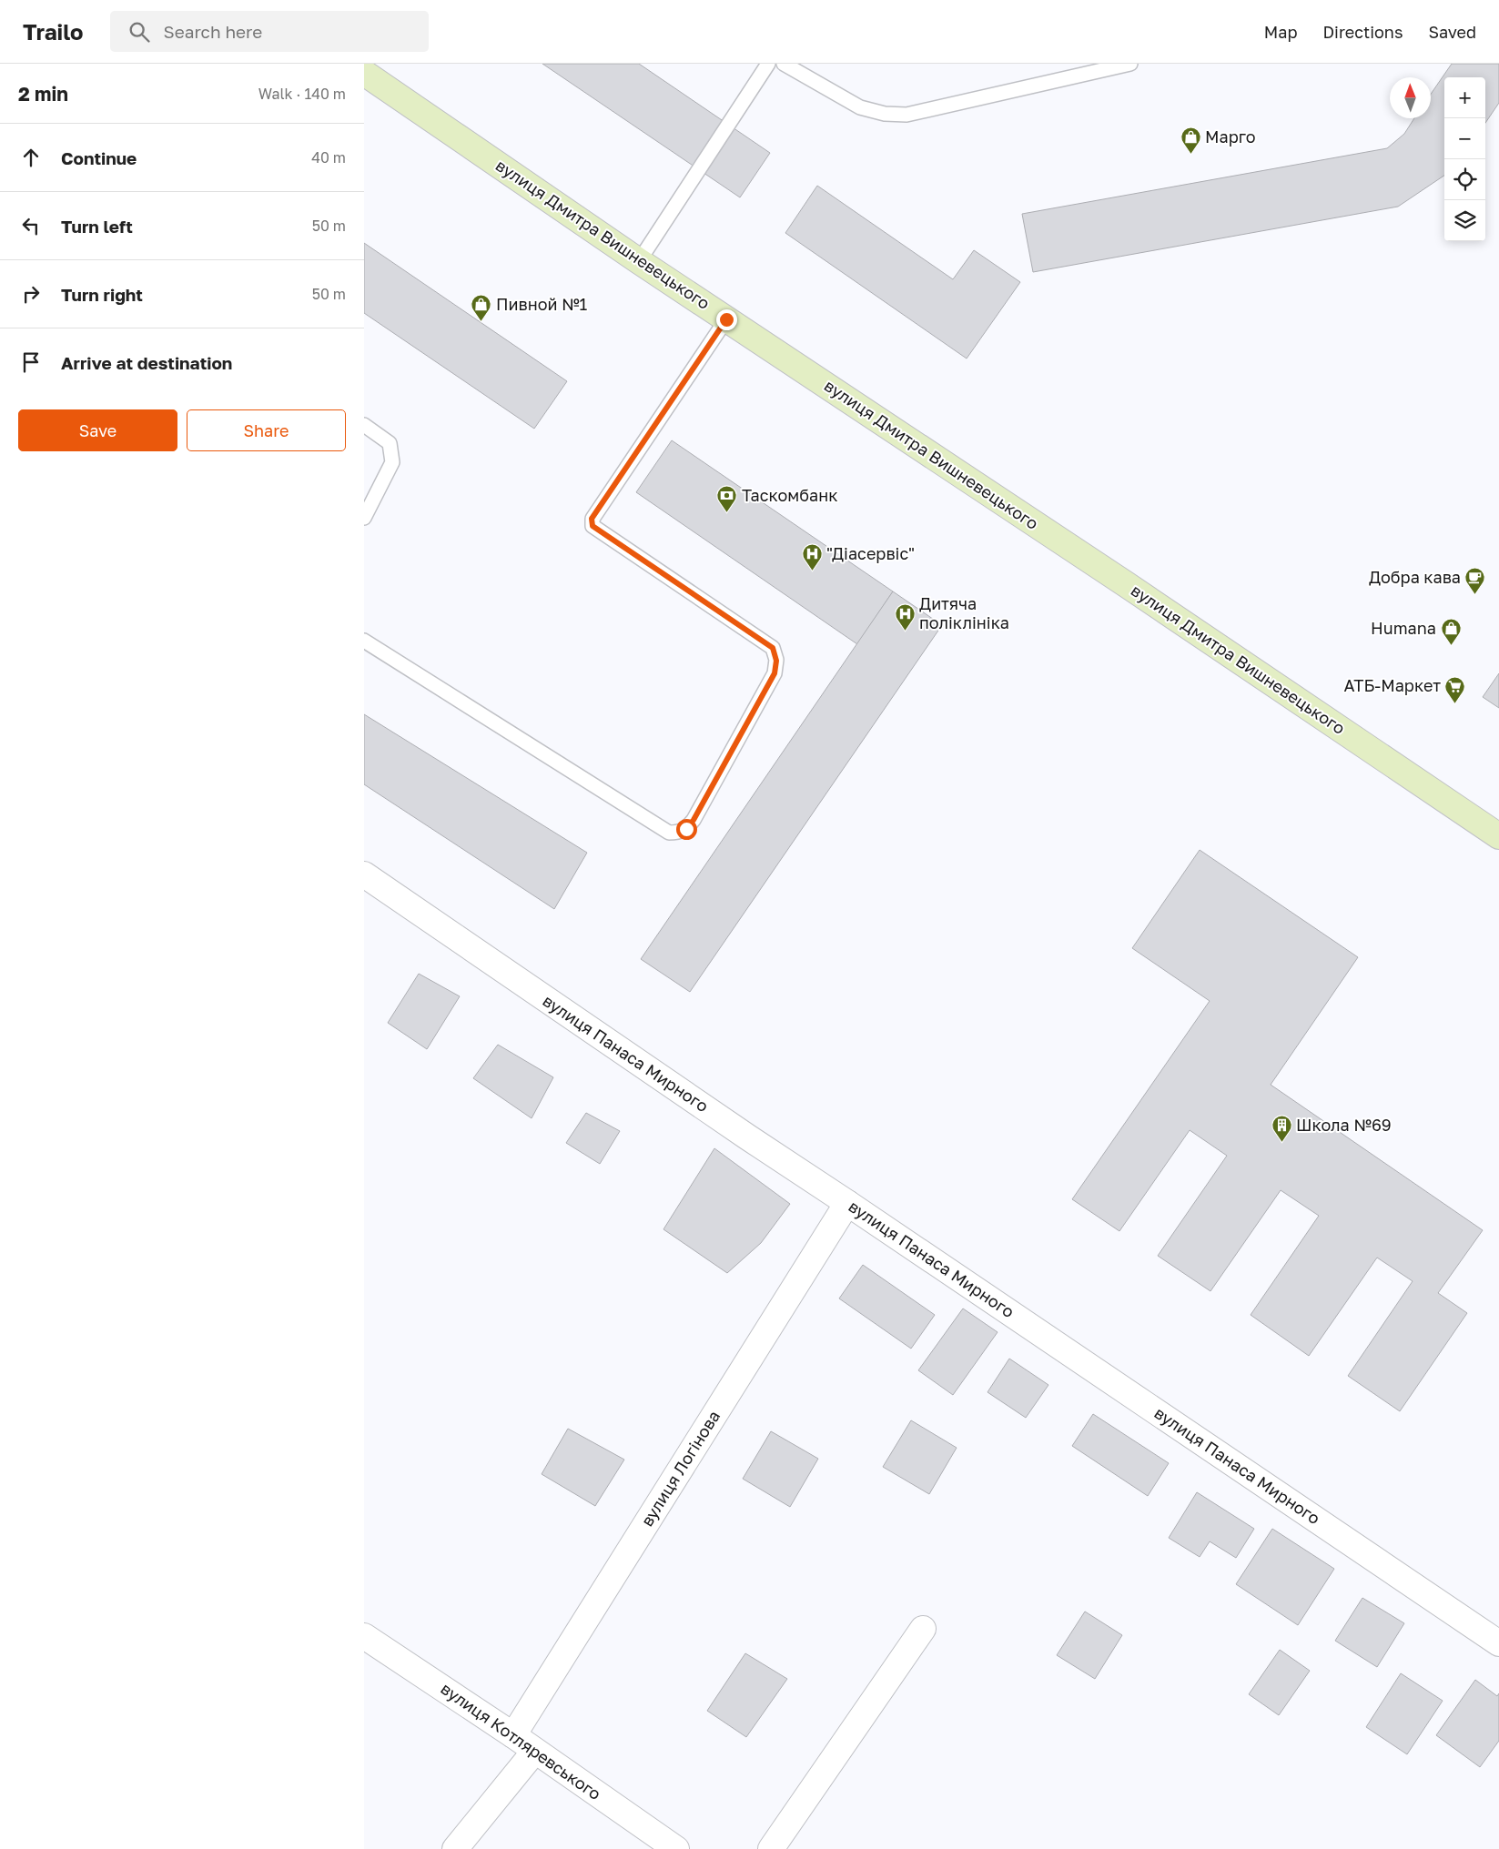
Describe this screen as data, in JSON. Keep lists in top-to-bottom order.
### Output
{
  "streets": {
    "street": [
      "вулиця Дмитра Вишневецького",
      "вулиця Панаса Мирного",
      "вулиця Логінова",
      "вулиця Котляревського"
    ]
  },
  "crossings": [
    ["вулиця Панаса Мирного", "вулиця Логінова"],
    ["вулиця Логінова", "вулиця Котляревського"]
  ],
  "places": {
    "shop": ["Марго", "Пивной №1", "Humana"],
    "bank": ["Таскомбанк"],
    "hospital": ["\"Діасервіс\"", "Дитяча поліклініка"],
    "cafe": ["Добра кава"],
    "supermarket": ["АТБ-Маркет"],
    "building": ["Школа №69"]
  },
  "north": "top",
  "page": {
    "header": "Trailo",
    "search": "Search here",
    "nav": ["Map", "Directions", "Saved"],
    "heading": ["2 min", "Walk · 140 m"],
    "map_buttons": ["+", "−"],
    "list": [
      ["Continue", "40 m"],
      ["Turn left", "50 m"],
      ["Turn right", "50 m"],
      "Arrive at destination"
    ],
    "buttons": ["Save", "Share"]
  }
}
